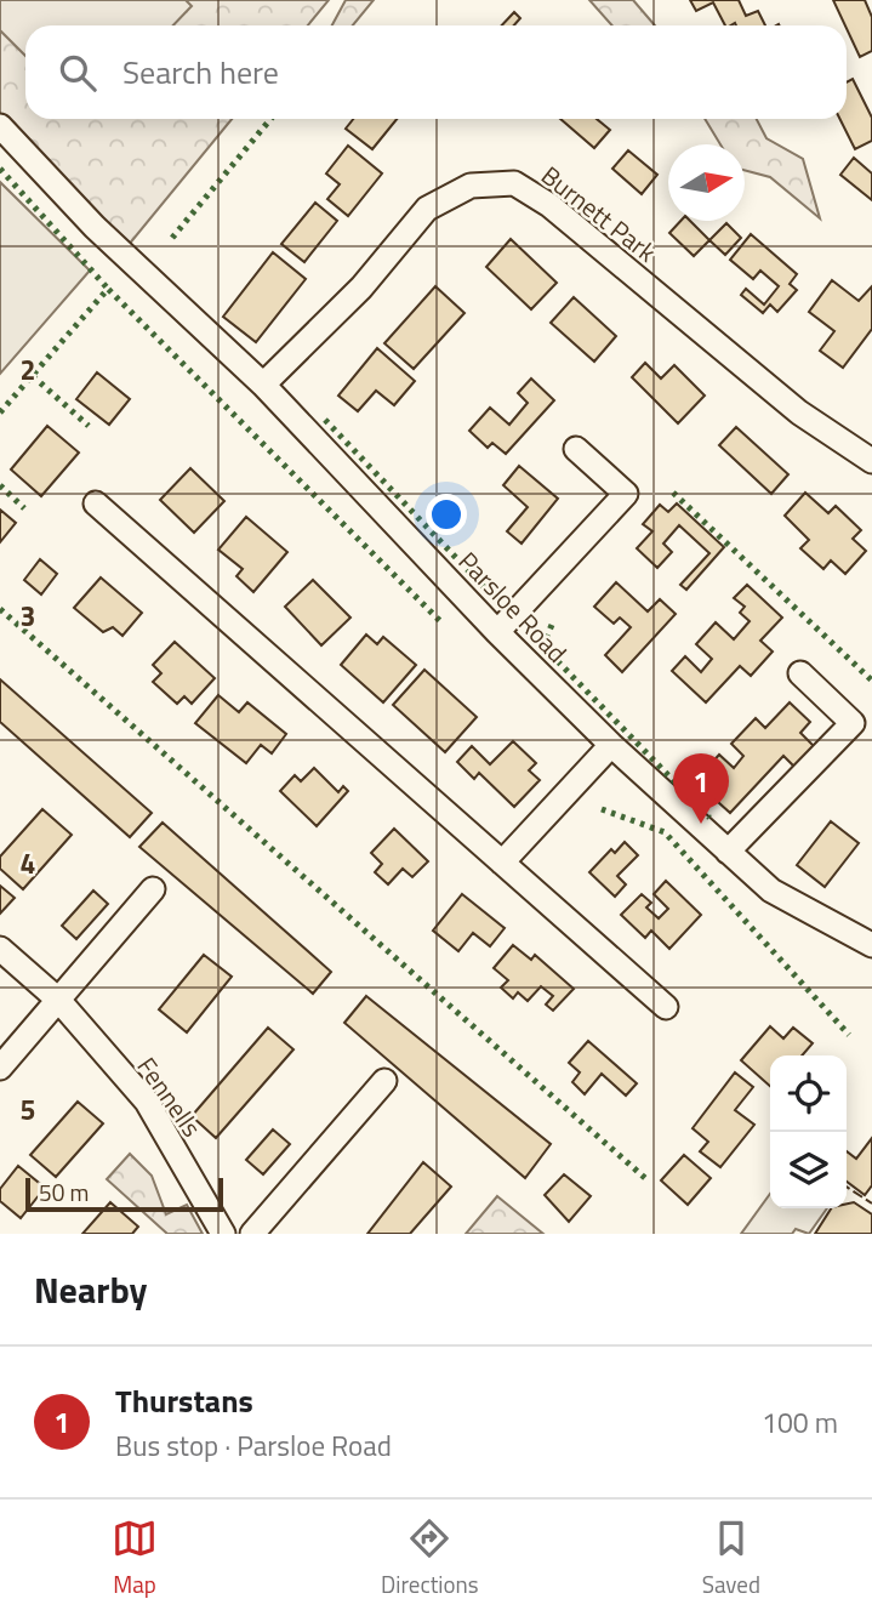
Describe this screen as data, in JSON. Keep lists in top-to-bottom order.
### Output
{
  "streets": {
    "street": ["Burnett Park", "Parsloe Road", "Fennells"]
  },
  "crossings": [
    ["Burnett Park", "Parsloe Road"]
  ],
  "scale_bar": "50 m",
  "north": "right",
  "page": {
    "search": "Search here",
    "pins": "1",
    "scale": "50 m",
    "heading": "Nearby",
    "list": [
      {
        "mark": "1",
        "name": "Thurstans",
        "note": "Bus stop · Parsloe Road",
        "value": "100 m"
      }
    ],
    "nav": ["Map", "Directions", "Saved"]
  },
  "grid": {
    "rows": [
      "2",
      "3",
      "4",
      "5"
    ]
  }
}
